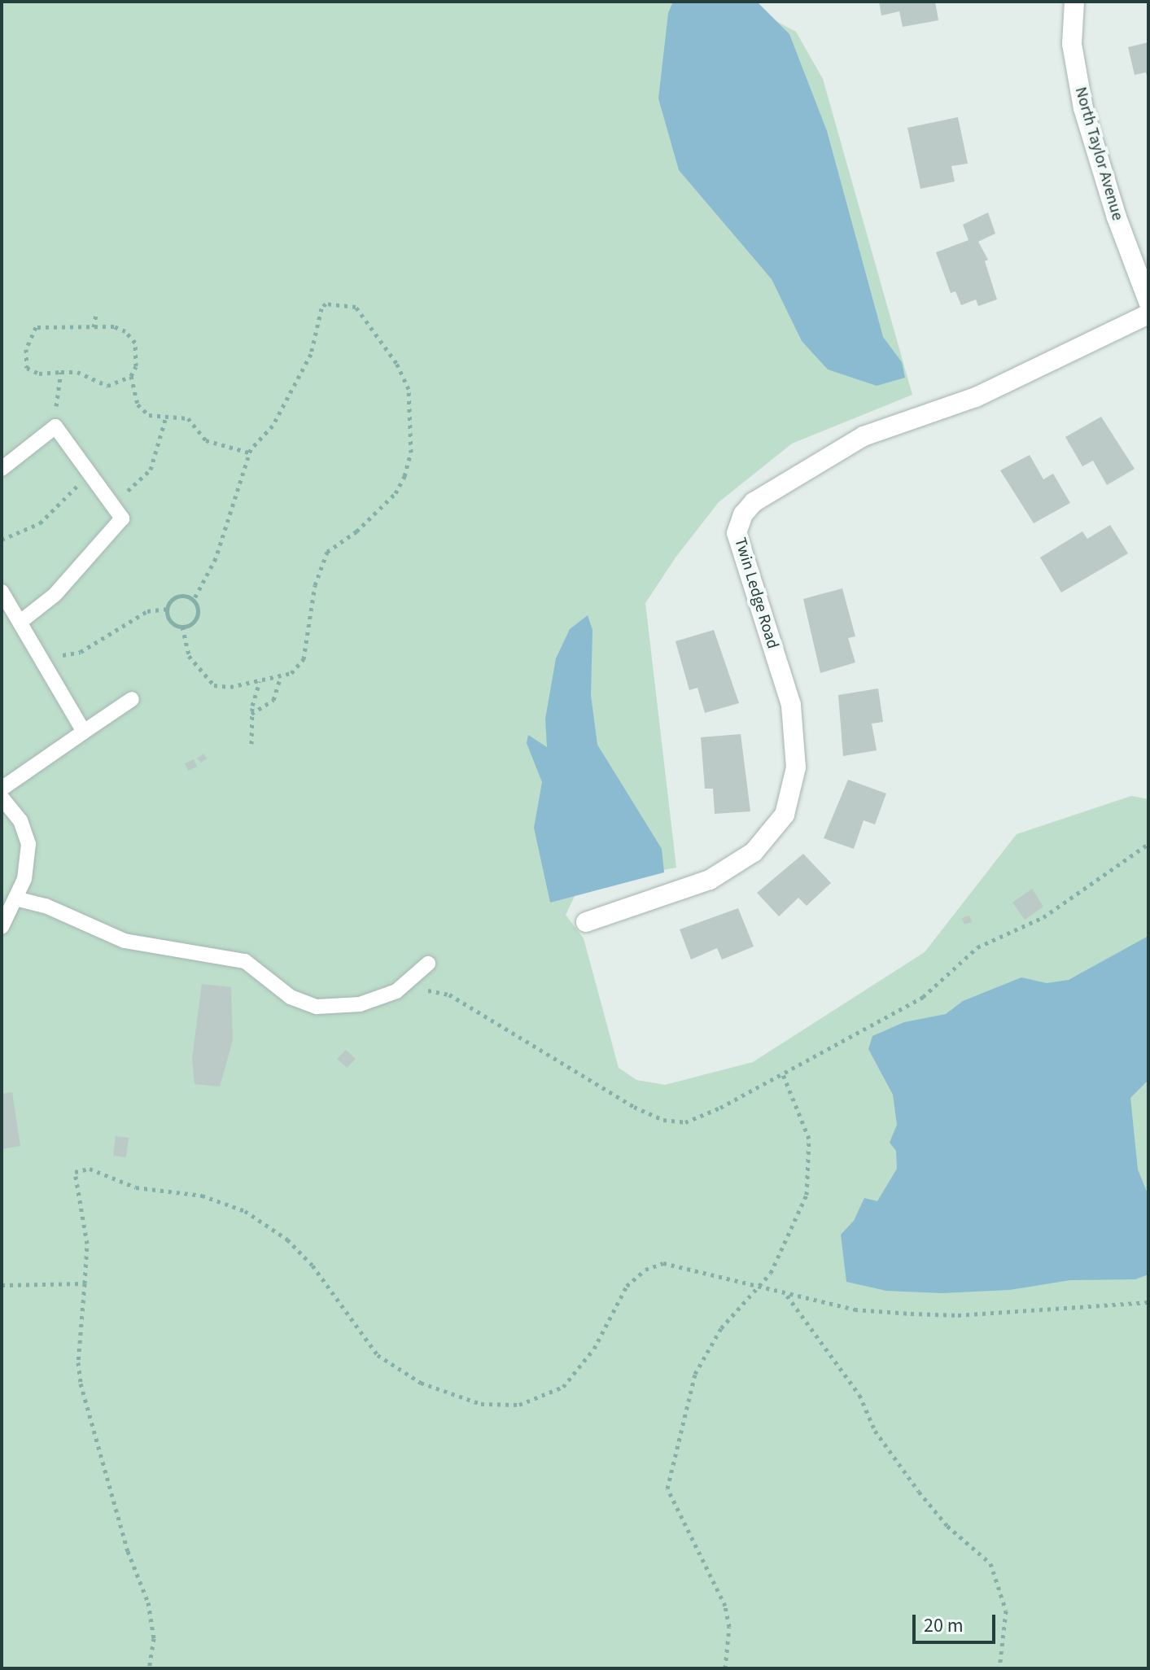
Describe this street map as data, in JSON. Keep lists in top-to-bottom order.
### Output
{
  "streets": {
    "street": ["North Taylor Avenue", "Twin Ledge Road"]
  },
  "scale_bar": "20 m"
}
